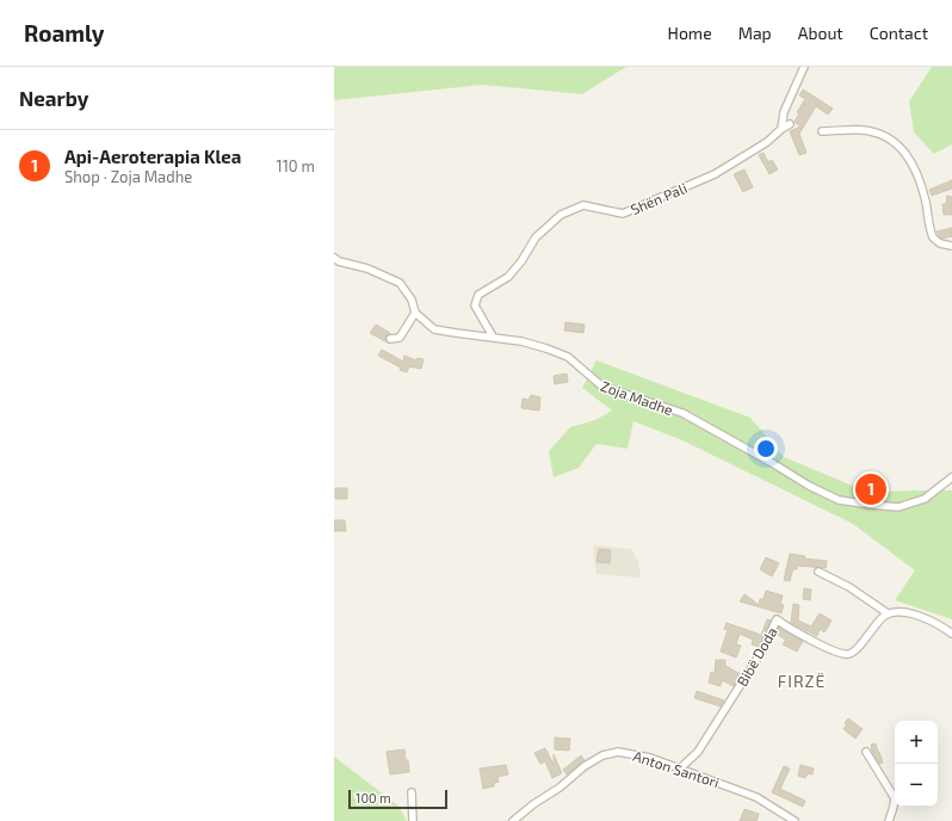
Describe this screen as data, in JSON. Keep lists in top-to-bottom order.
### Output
{
  "streets": {
    "street": [
      "Shën Pali",
      "Zoja Madhe",
      "Bibë Doda",
      "Anton Santori"
    ]
  },
  "crossings": [
    ["Shën Pali", "Zoja Madhe"],
    ["Bibë Doda", "Anton Santori"]
  ],
  "districts": ["FIRZË"],
  "scale_bar": "100 m",
  "page": {
    "header": "Roamly",
    "nav": [
      "Home",
      "Map",
      "About",
      "Contact"
    ],
    "heading": "Nearby",
    "list": [
      {
        "mark": "1",
        "name": "Api-Aeroterapia Klea",
        "note": "Shop · Zoja Madhe",
        "value": "110 m"
      }
    ],
    "pins": "1",
    "map_buttons": ["+", "−"],
    "scale": "100 m"
  }
}
